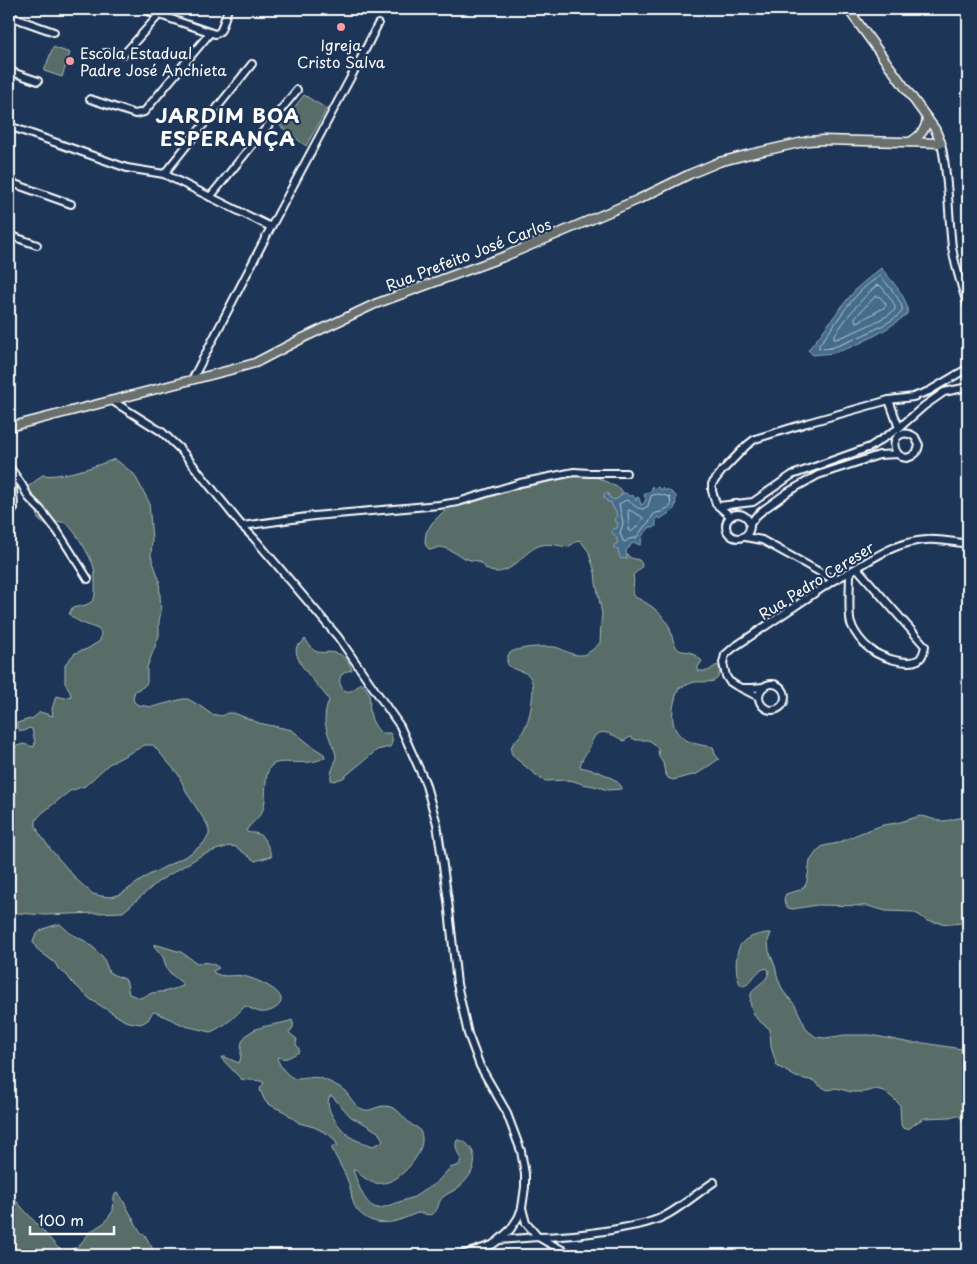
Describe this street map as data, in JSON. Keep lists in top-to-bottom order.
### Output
{
  "streets": {
    "main road": ["Rua Prefeito José Carlos"],
    "street": ["Rua Pedro Cereser"]
  },
  "districts": ["JARDIM BOA ESPERANÇA"],
  "places": ["Igreja Cristo Salva", "Escola Estadual Padre José Anchieta"],
  "scale_bar": "100 m"
}
